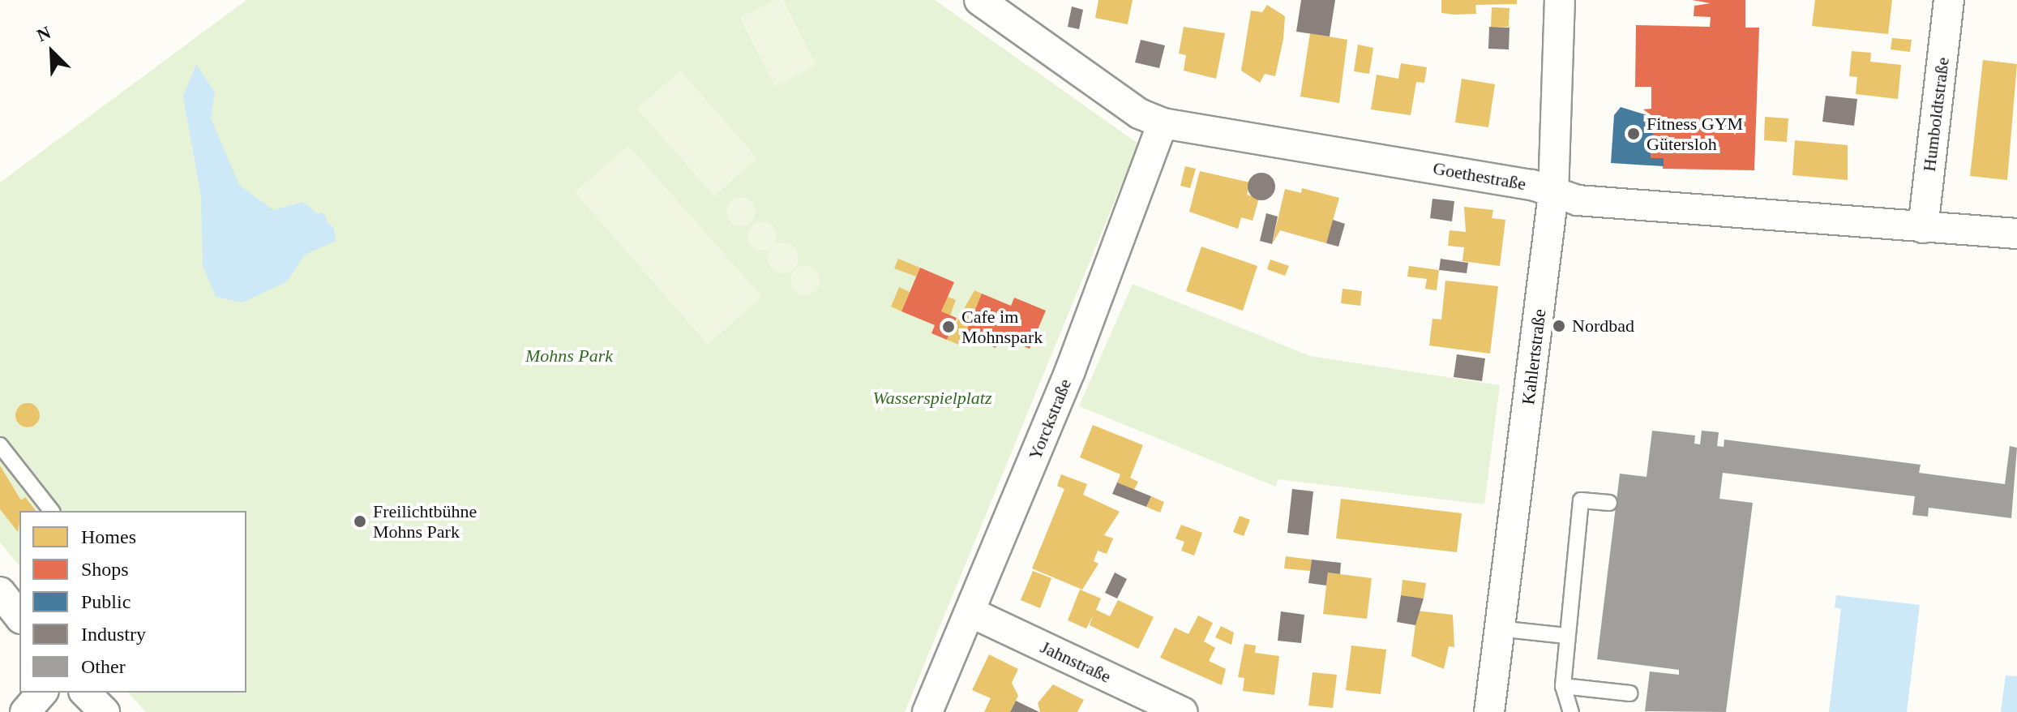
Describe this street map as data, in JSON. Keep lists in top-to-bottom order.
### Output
{
  "streets": {
    "street": [
      "Humboldtstraße",
      "Goethestraße",
      "Kahlertstraße",
      "Yorckstraße",
      "Jahnstraße"
    ]
  },
  "crossings": [
    ["Humboldtstraße", "Goethestraße"],
    ["Goethestraße", "Kahlertstraße"],
    ["Goethestraße", "Yorckstraße"],
    ["Yorckstraße", "Jahnstraße"]
  ],
  "parks": ["Mohns Park", "Wasserspielplatz"],
  "places": [
    "Fitness GYM Gütersloh",
    "Nordbad",
    "Cafe im Mohnspark",
    "Freilichtbühne Mohns Park"
  ],
  "legend": [
    "Homes",
    "Shops",
    "Public",
    "Industry",
    "Other"
  ],
  "north": "top left"
}
